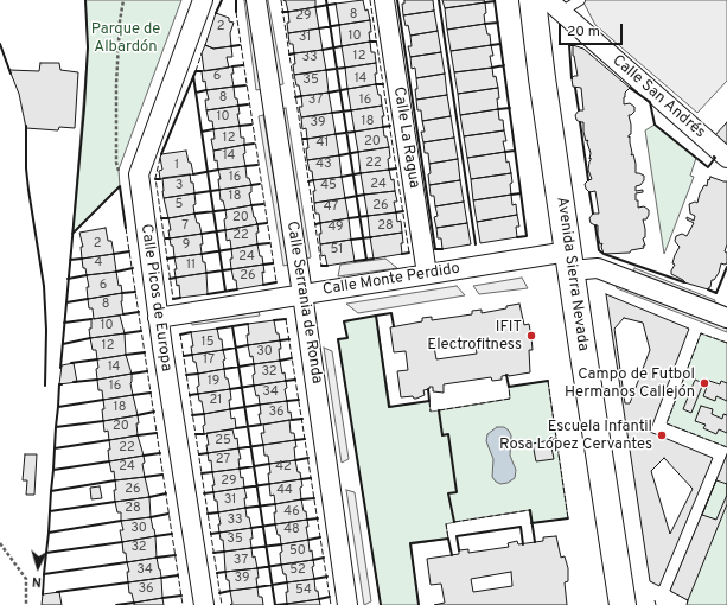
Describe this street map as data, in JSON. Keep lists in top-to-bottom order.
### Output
{
  "streets": {
    "main road": ["Avenida Sierra Nevada"],
    "street": [
      "Calle San Andrés",
      "Calle La Ragua",
      "Calle Monte Perdido",
      "Calle Picos de Europa",
      "Calle Serrania de Ronda"
    ]
  },
  "crossings": [
    ["Calle La Ragua", "Calle Monte Perdido"],
    ["Avenida Sierra Nevada", "Calle Monte Perdido"],
    ["Calle Monte Perdido", "Calle Picos de Europa"],
    ["Calle Monte Perdido", "Calle Serrania de Ronda"]
  ],
  "parks": ["Parque de Albardón"],
  "places": ["IFIT Electrofitness", "Campo de Futbol Hermanos Callejón", "Escuela Infantil Rosa López Cervantes"],
  "house_numbers": [
    "8",
    "29",
    "2",
    "10",
    "31",
    "12",
    "33",
    "6",
    "14",
    "35",
    "8",
    "37",
    "16",
    "10",
    "18",
    "39",
    "12",
    "20",
    "41",
    "14",
    "22",
    "43",
    "1",
    "16",
    "24",
    "3",
    "45",
    "18",
    "5",
    "26",
    "47",
    "20",
    "7",
    "28",
    "49",
    "22",
    "2",
    "9",
    "51",
    "24",
    "4",
    "11",
    "26",
    "6",
    "8",
    "10",
    "15",
    "12",
    "30",
    "17",
    "14",
    "32",
    "19",
    "16",
    "34",
    "21",
    "18",
    "36",
    "20",
    "25",
    "22",
    "27",
    "24",
    "42",
    "29",
    "26",
    "44",
    "31",
    "28",
    "46",
    "33",
    "30",
    "48",
    "35",
    "32",
    "50",
    "37",
    "34",
    "52",
    "39",
    "36",
    "54"
  ],
  "scale_bar": "20 m",
  "north": "bottom"
}
